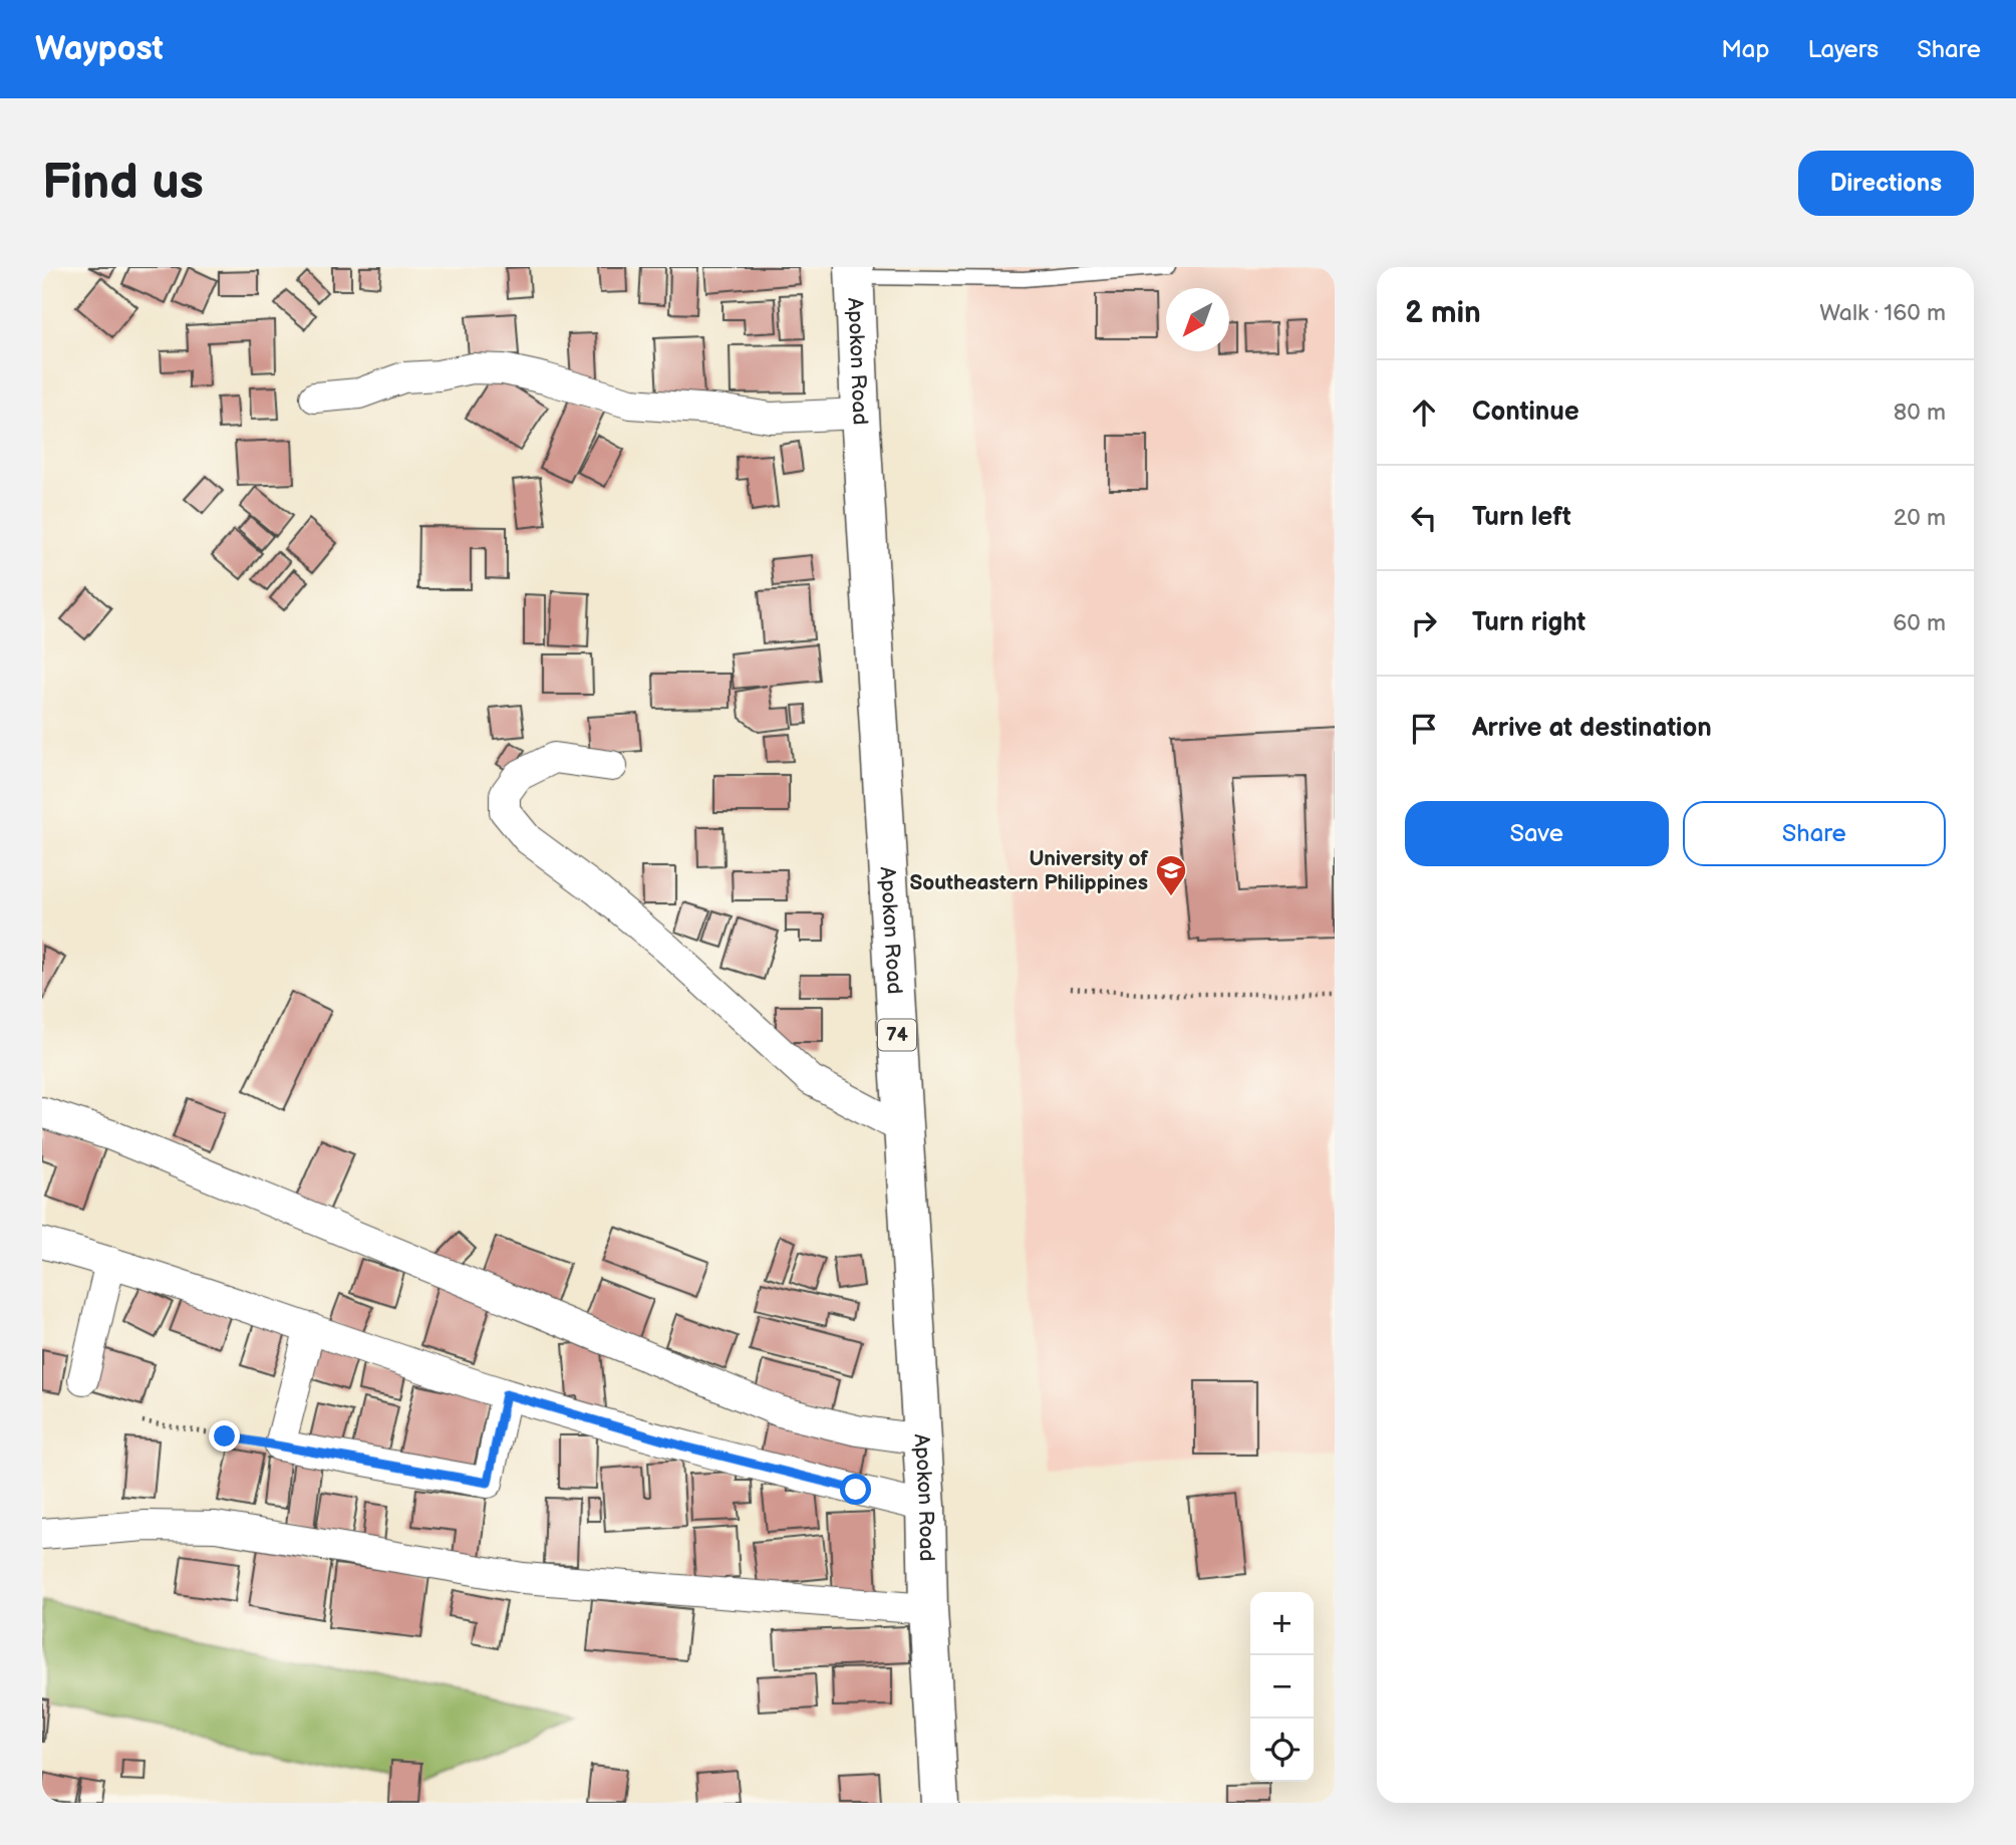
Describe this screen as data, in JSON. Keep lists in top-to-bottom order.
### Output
{
  "streets": {
    "highway": ["Apokon Road", "74"]
  },
  "places": {
    "school or university": ["University of Southeastern Philippines"]
  },
  "north": "bottom left",
  "page": {
    "header": "Waypost",
    "nav": ["Map", "Layers", "Share"],
    "buttons": [
      "Directions",
      ["Save", "Share"]
    ],
    "title": "Find us",
    "heading": ["2 min", "Walk · 160 m"],
    "list": [
      ["Continue", "80 m"],
      ["Turn left", "20 m"],
      ["Turn right", "60 m"],
      "Arrive at destination"
    ],
    "map_buttons": ["+", "−"]
  }
}
